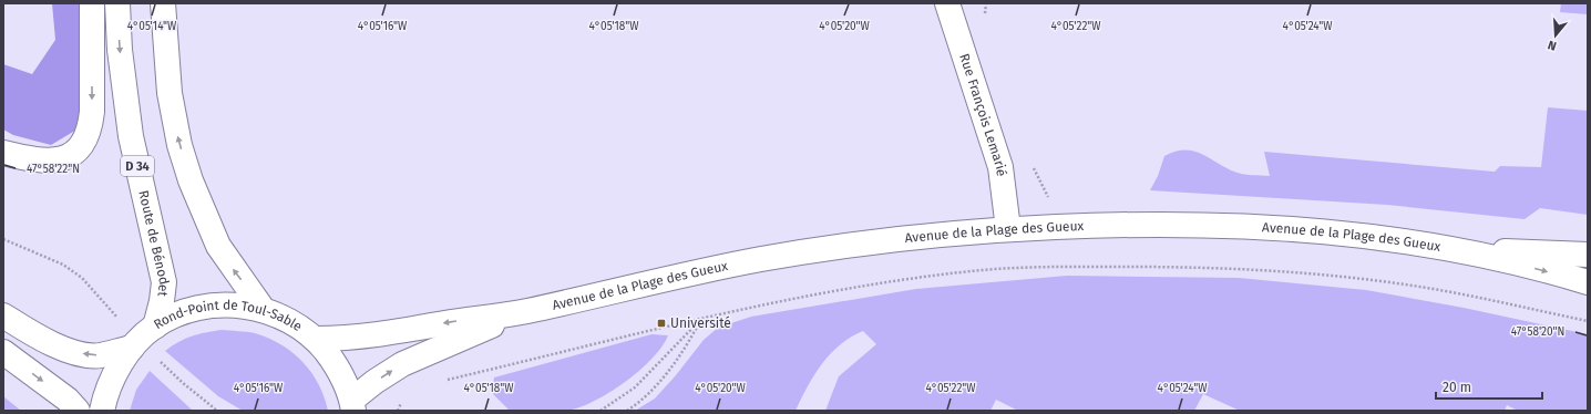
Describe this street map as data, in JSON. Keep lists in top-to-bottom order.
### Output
{
  "streets": {
    "street": [
      "Rue François Lemarié",
      "D 34",
      "Avenue de la Plage des Gueux",
      "Route de Bénodet",
      "Rond-Point de Toul-Sable"
    ]
  },
  "crossings": [
    ["Rue François Lemarié", "Avenue de la Plage des Gueux"],
    ["Avenue de la Plage des Gueux", "Rond-Point de Toul-Sable"],
    ["Route de Bénodet", "Rond-Point de Toul-Sable"]
  ],
  "places": {
    "transit": ["Université"]
  },
  "scale_bar": "20 m",
  "north": "bottom",
  "coordinates": [
    "4°05'14\"W",
    "4°05'16\"W",
    "4°05'18\"W",
    "4°05'20\"W",
    "4°05'22\"W",
    "4°05'24\"W",
    "47°58'22\"N",
    "47°58'20\"N"
  ]
}
